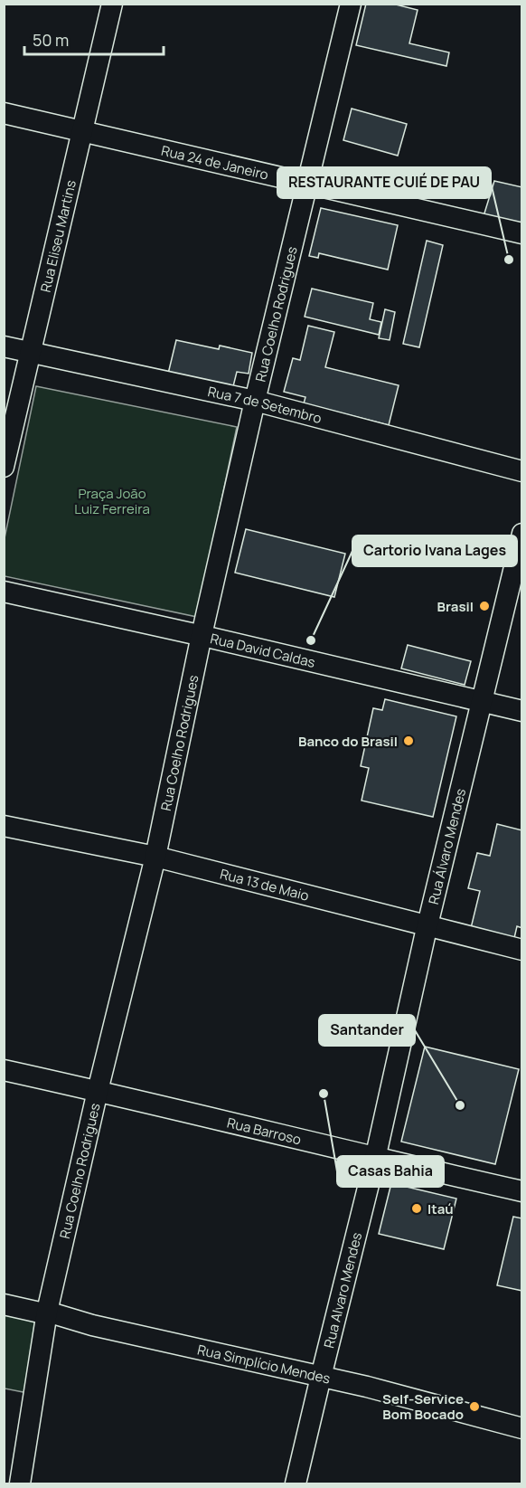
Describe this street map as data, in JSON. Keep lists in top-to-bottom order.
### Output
{
  "streets": {
    "street": [
      "Rua 24 de Janeiro",
      "Rua Eliseu Martins",
      "Rua Coelho Rodrigues",
      "Rua 7 de Setembro",
      "Rua David Caldas",
      "Rua Álvaro Mendes",
      "Rua 13 de Maio",
      "Rua Barroso",
      "Rua Alvaro Mendes",
      "Rua Simplício Mendes"
    ]
  },
  "crossings": [
    ["Rua 24 de Janeiro", "Rua Eliseu Martins"],
    ["Rua 24 de Janeiro", "Rua Coelho Rodrigues"],
    ["Rua Eliseu Martins", "Rua 7 de Setembro"],
    ["Rua Coelho Rodrigues", "Rua 7 de Setembro"],
    ["Rua Coelho Rodrigues", "Rua David Caldas"],
    ["Rua Coelho Rodrigues", "Rua 13 de Maio"],
    ["Rua Coelho Rodrigues", "Rua Barroso"],
    ["Rua Coelho Rodrigues", "Rua Simplício Mendes"],
    ["Rua David Caldas", "Rua Álvaro Mendes"],
    ["Rua Álvaro Mendes", "Rua 13 de Maio"],
    ["Rua Álvaro Mendes", "Rua Barroso"],
    ["Rua Álvaro Mendes", "Rua Alvaro Mendes"],
    ["Rua Barroso", "Rua Alvaro Mendes"],
    ["Rua Alvaro Mendes", "Rua Simplício Mendes"]
  ],
  "parks": ["Praça João Luiz Ferreira"],
  "places": [
    "RESTAURANTE CUIÉ DE PAU",
    "Brasil",
    "Cartorio Ivana Lages",
    "Banco do Brasil",
    "Casas Bahia",
    "Santander",
    "Itaú",
    "Self-Service Bom Bocado"
  ],
  "scale_bar": "50 m"
}
